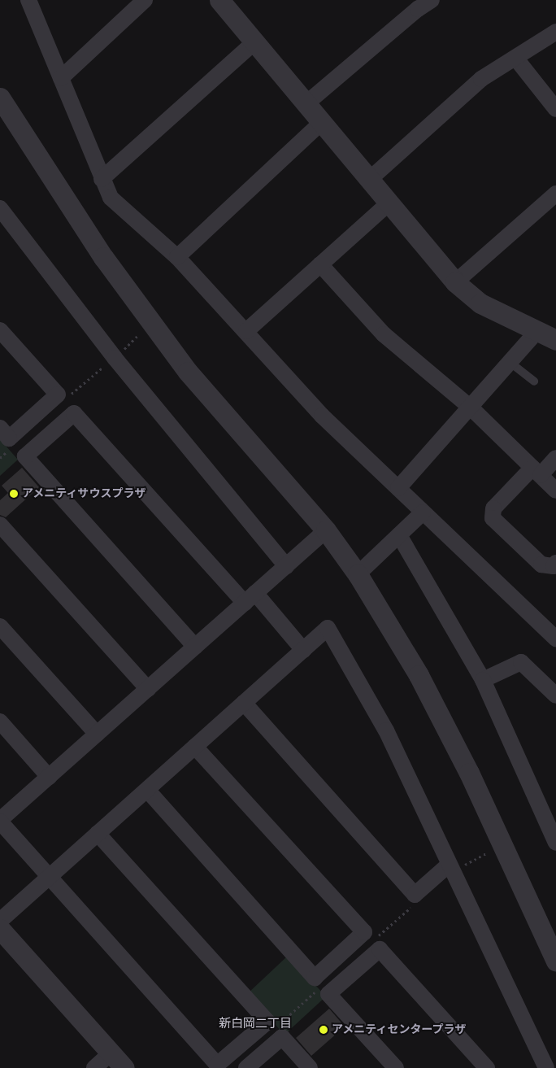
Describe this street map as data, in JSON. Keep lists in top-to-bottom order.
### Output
{
  "districts": ["新白岡二丁目"],
  "places": ["アメニティサウスプラザ", "アメニティセンタープラザ"]
}
